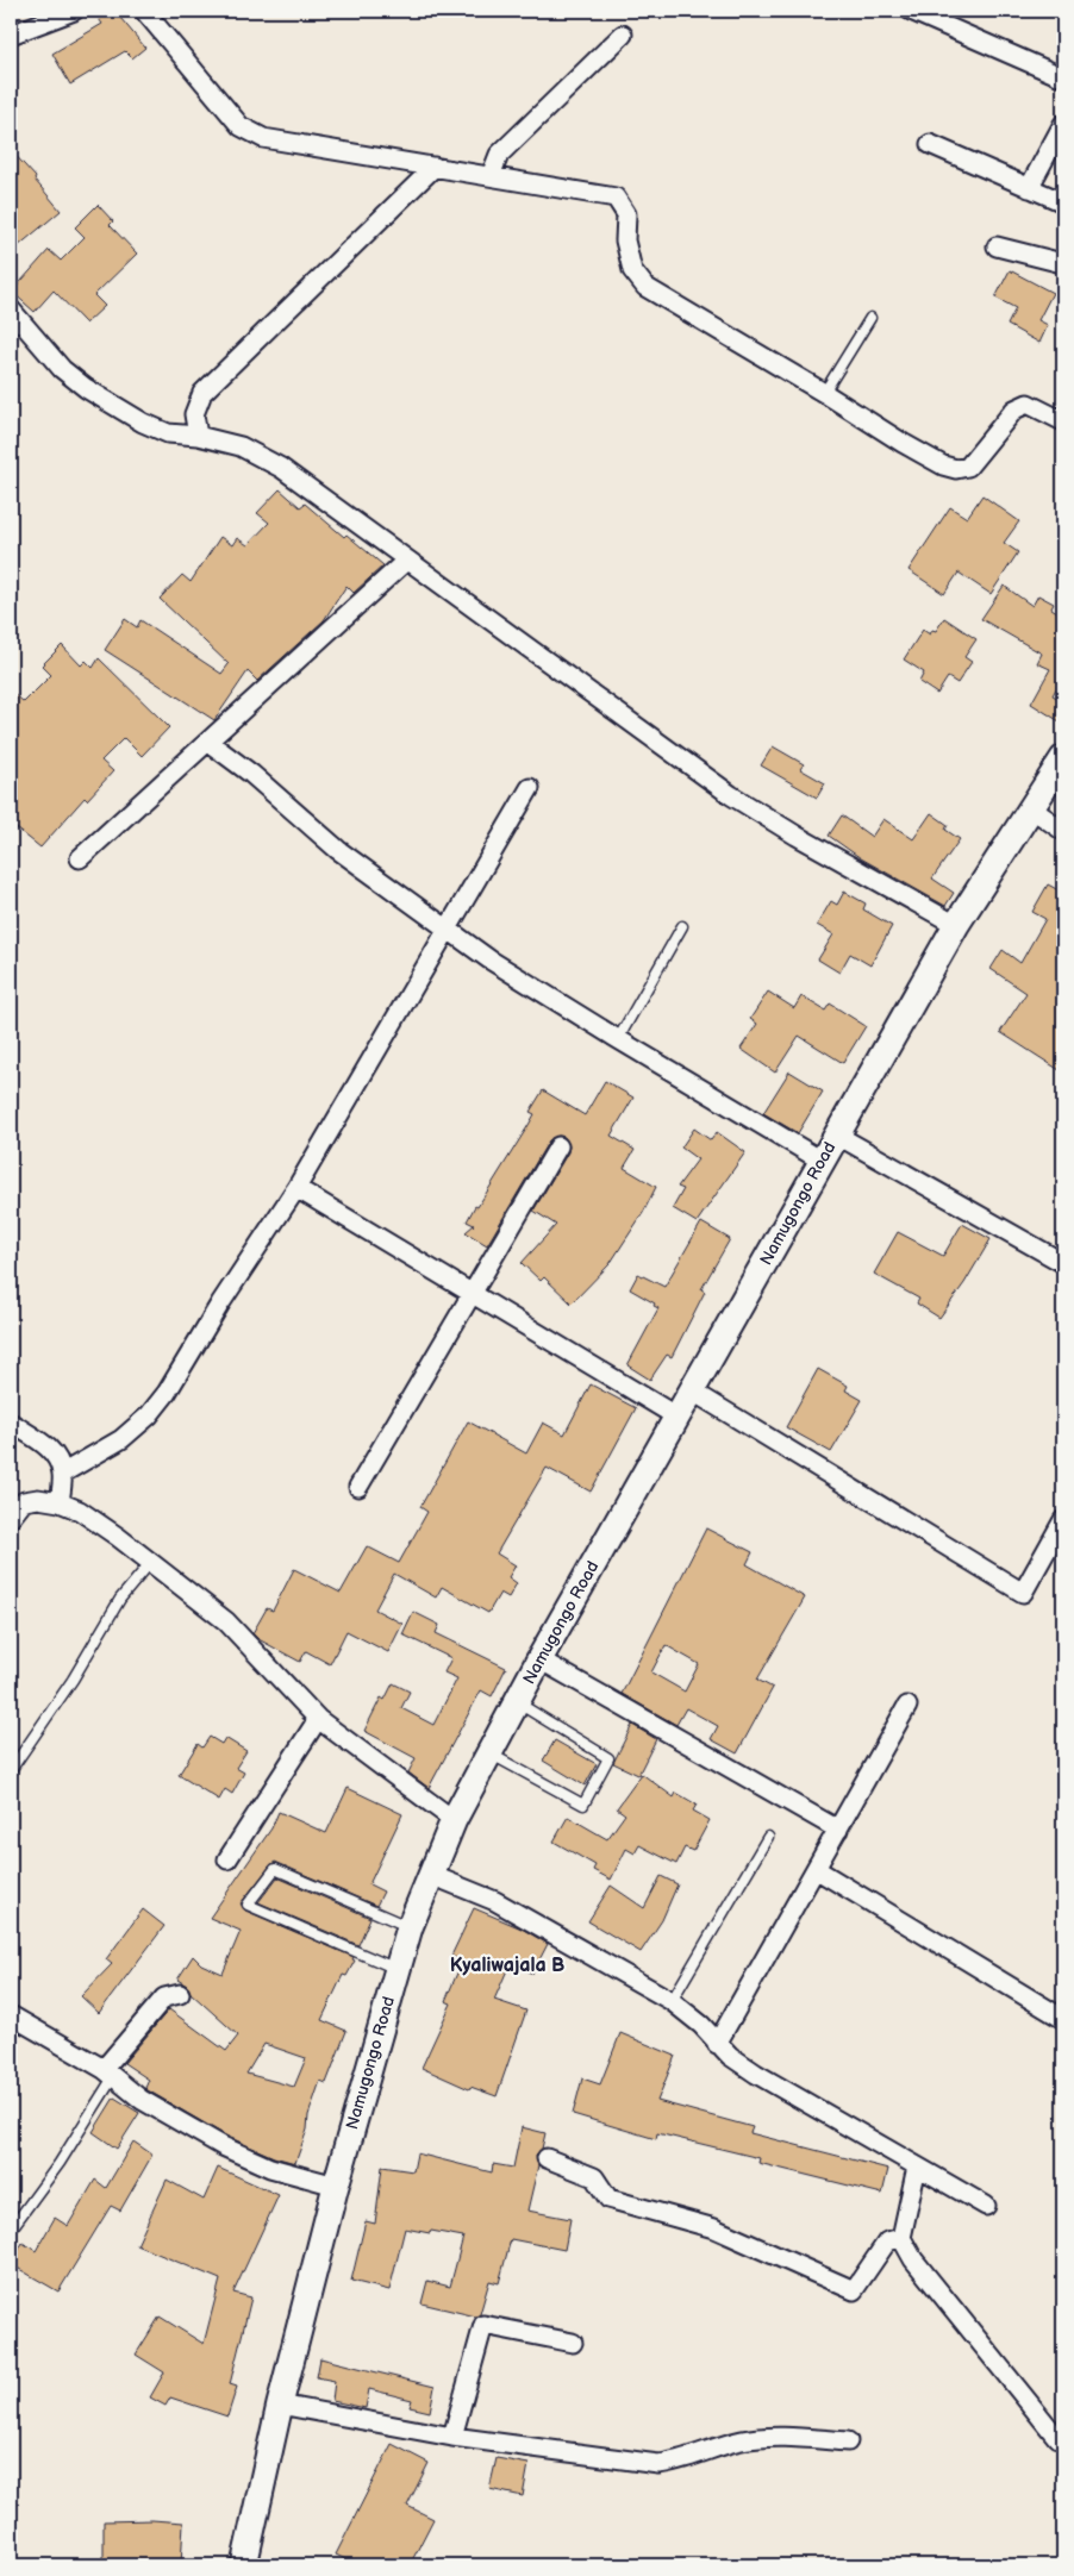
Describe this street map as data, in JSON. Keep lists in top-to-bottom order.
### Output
{
  "streets": {
    "main road": ["Namugongo Road"]
  },
  "districts": ["Kyaliwajala B"]
}
